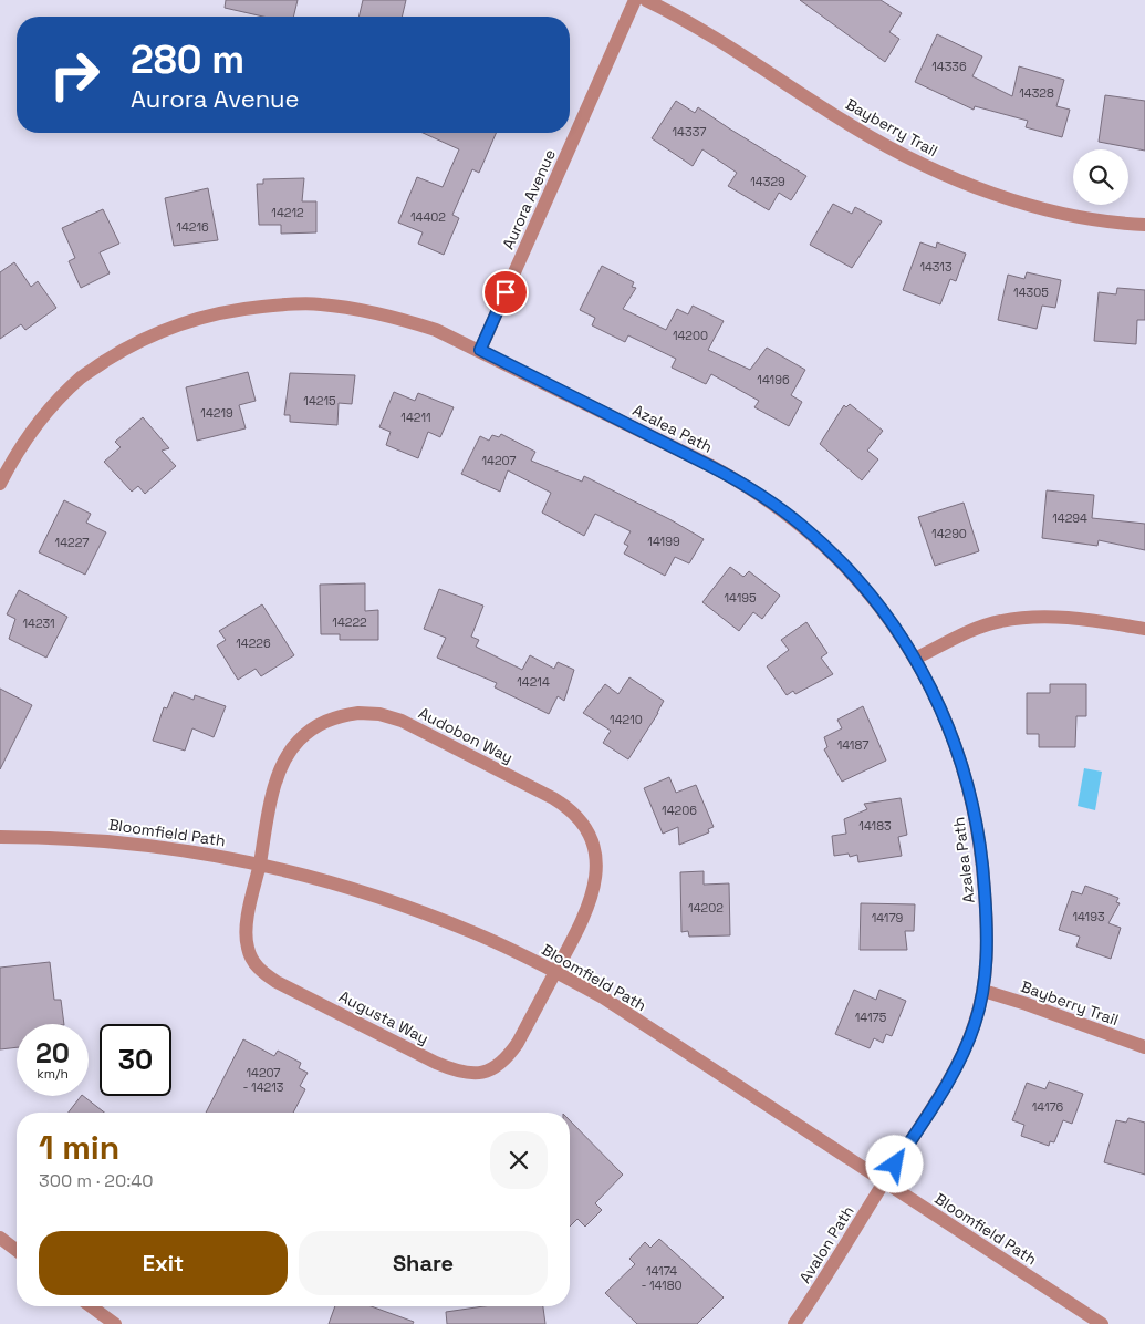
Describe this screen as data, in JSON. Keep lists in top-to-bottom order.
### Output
{
  "streets": {
    "street": [
      "Bayberry Trail",
      "Aurora Avenue",
      "Azalea Path",
      "Audobon Way",
      "Bloomfield Path",
      "Augusta Way",
      "Avalon Path"
    ]
  },
  "crossings": [
    ["Bayberry Trail", "Azalea Path"],
    ["Aurora Avenue", "Azalea Path"],
    ["Azalea Path", "Bloomfield Path"],
    ["Azalea Path", "Avalon Path"],
    ["Audobon Way", "Bloomfield Path"],
    ["Audobon Way", "Augusta Way"],
    ["Bloomfield Path", "Augusta Way"],
    ["Bloomfield Path", "Avalon Path"]
  ],
  "house_numbers": [
    "14336",
    "14328",
    "14337",
    "14329",
    "14212",
    "14402",
    "14216",
    "14313",
    "14305",
    "14200",
    "14196",
    "14215",
    "14219",
    "14211",
    "14207",
    "14294",
    "14290",
    "14199",
    "14227",
    "14195",
    "14222",
    "14231",
    "14226",
    "14214",
    "14210",
    "14187",
    "14206",
    "14183",
    "14202",
    "14193",
    "14179",
    "14175",
    "14207 - 14213",
    "14176",
    "14174 - 14180"
  ],
  "page": {
    "turn": ["280 m", "Aurora Avenue"],
    "speed": "20 km/h",
    "limit": "30",
    "heading": ["1 min", "300 m · 20:40"],
    "buttons": ["Exit", "Share"]
  }
}
